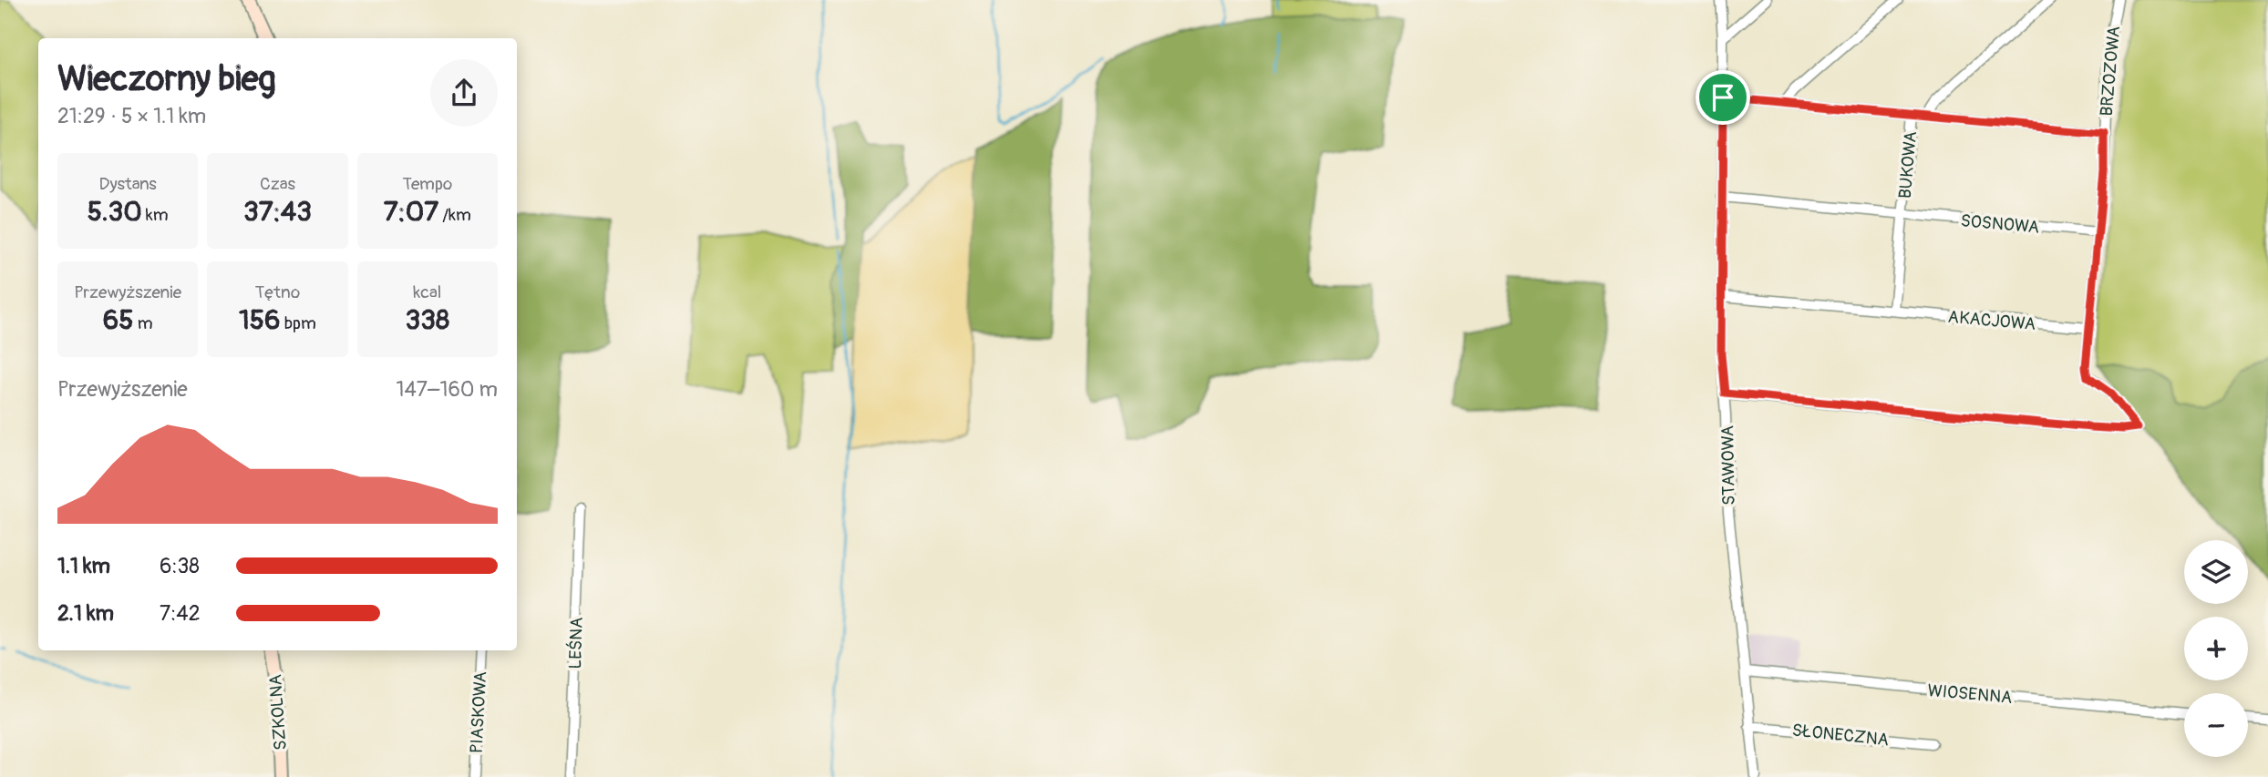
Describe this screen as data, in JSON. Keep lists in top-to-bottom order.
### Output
{
  "streets": {
    "street": [
      "BRZOZOWA",
      "BUKOWA",
      "SOSNOWA",
      "AKACJOWA",
      "STAWOWA",
      "LEŚNA",
      "WIOSENNA",
      "SZKOLNA",
      "PIASKOWA",
      "SŁONECZNA"
    ]
  },
  "crossings": [
    ["BRZOZOWA", "BUKOWA"],
    ["BRZOZOWA", "SOSNOWA"],
    ["BRZOZOWA", "AKACJOWA"],
    ["BRZOZOWA", "STAWOWA"],
    ["BUKOWA", "SOSNOWA"],
    ["BUKOWA", "STAWOWA"],
    ["SOSNOWA", "STAWOWA"],
    ["AKACJOWA", "STAWOWA"],
    ["STAWOWA", "WIOSENNA"],
    ["STAWOWA", "SŁONECZNA"]
  ],
  "page": {
    "heading": ["Wieczorny bieg", "21:29 · 5 × 1.1 km"],
    "stats": [
      ["Dystans", "5.30 km"],
      ["Czas", "37:43"],
      ["Tempo", "7:07 /km"],
      ["Przewyższenie", "65 m"],
      ["Tętno", "156 bpm"],
      ["kcal", "338"]
    ],
    "chart": ["Przewyższenie", "147–160 m"],
    "map_buttons": ["+", "−"],
    "list": [
      {
        "name": "1.1 km",
        "note": "6:38"
      },
      {
        "name": "2.1 km",
        "note": "7:42"
      }
    ]
  }
}
